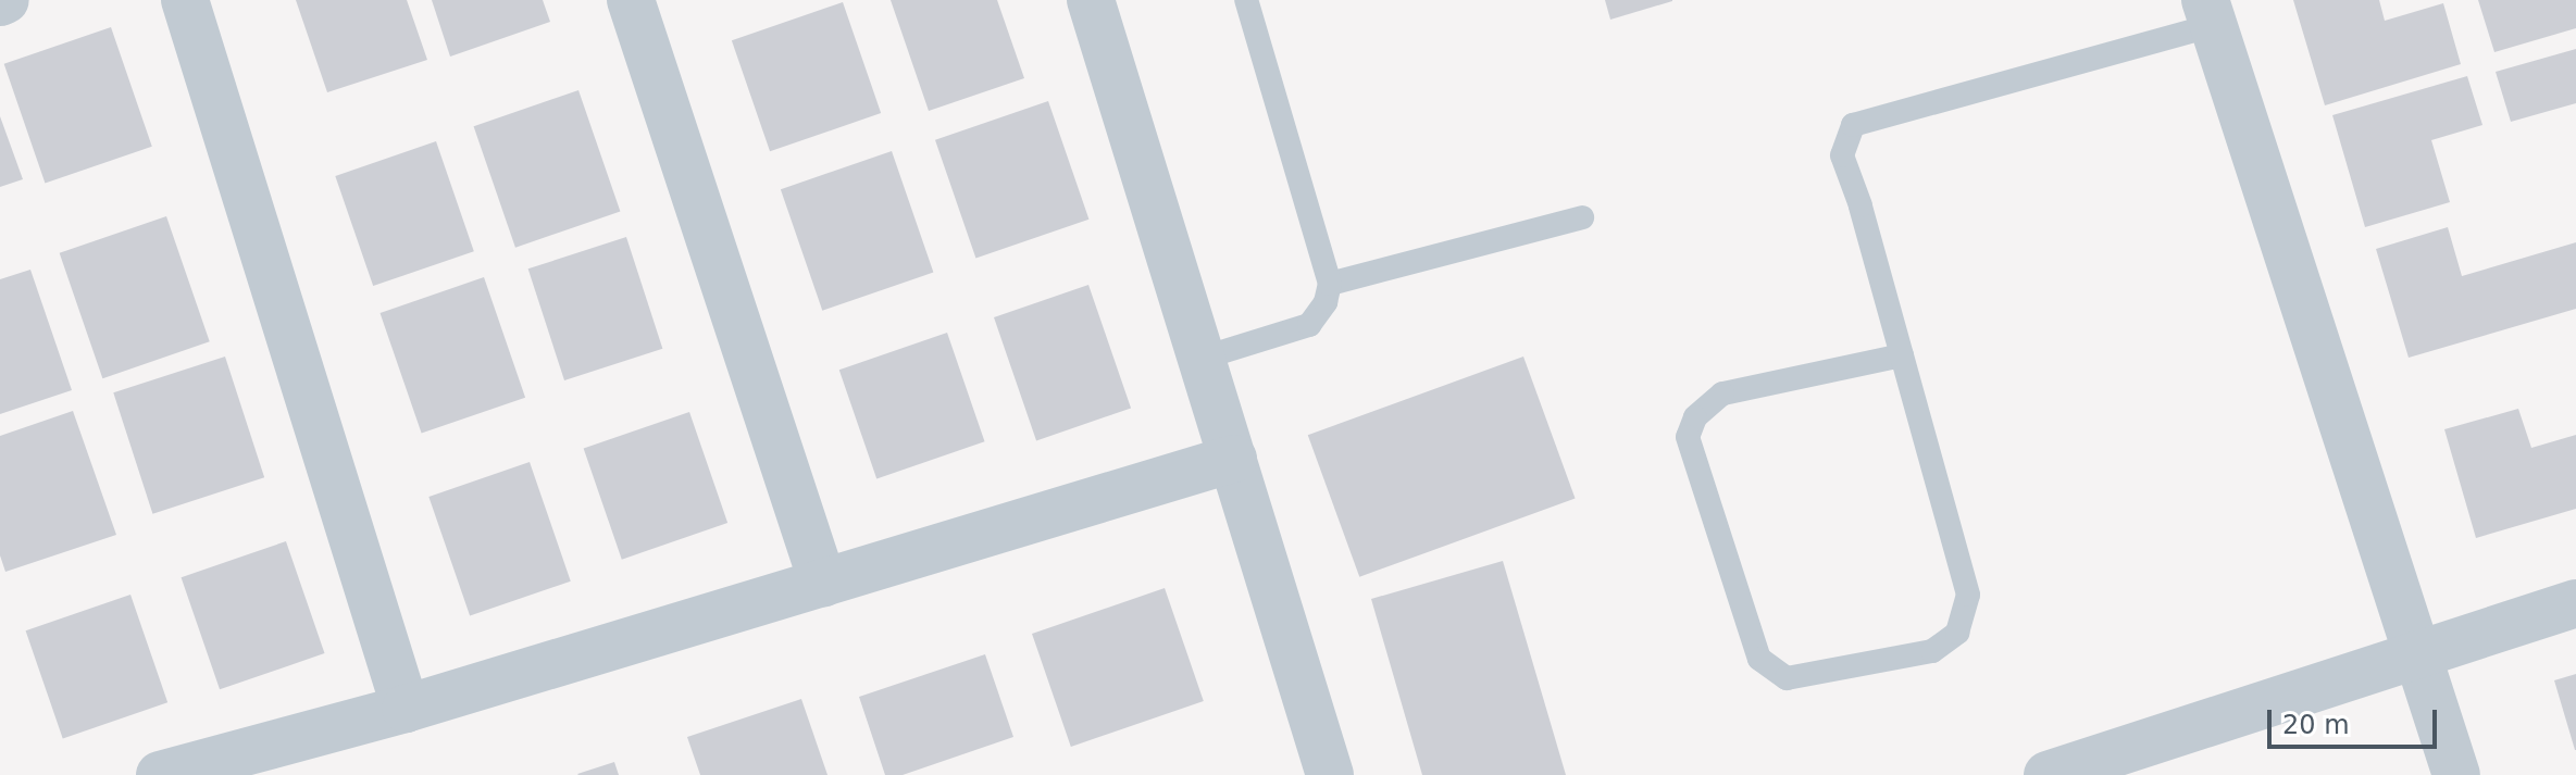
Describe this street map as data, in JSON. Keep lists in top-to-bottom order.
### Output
{
  "scale_bar": "20 m"
}
